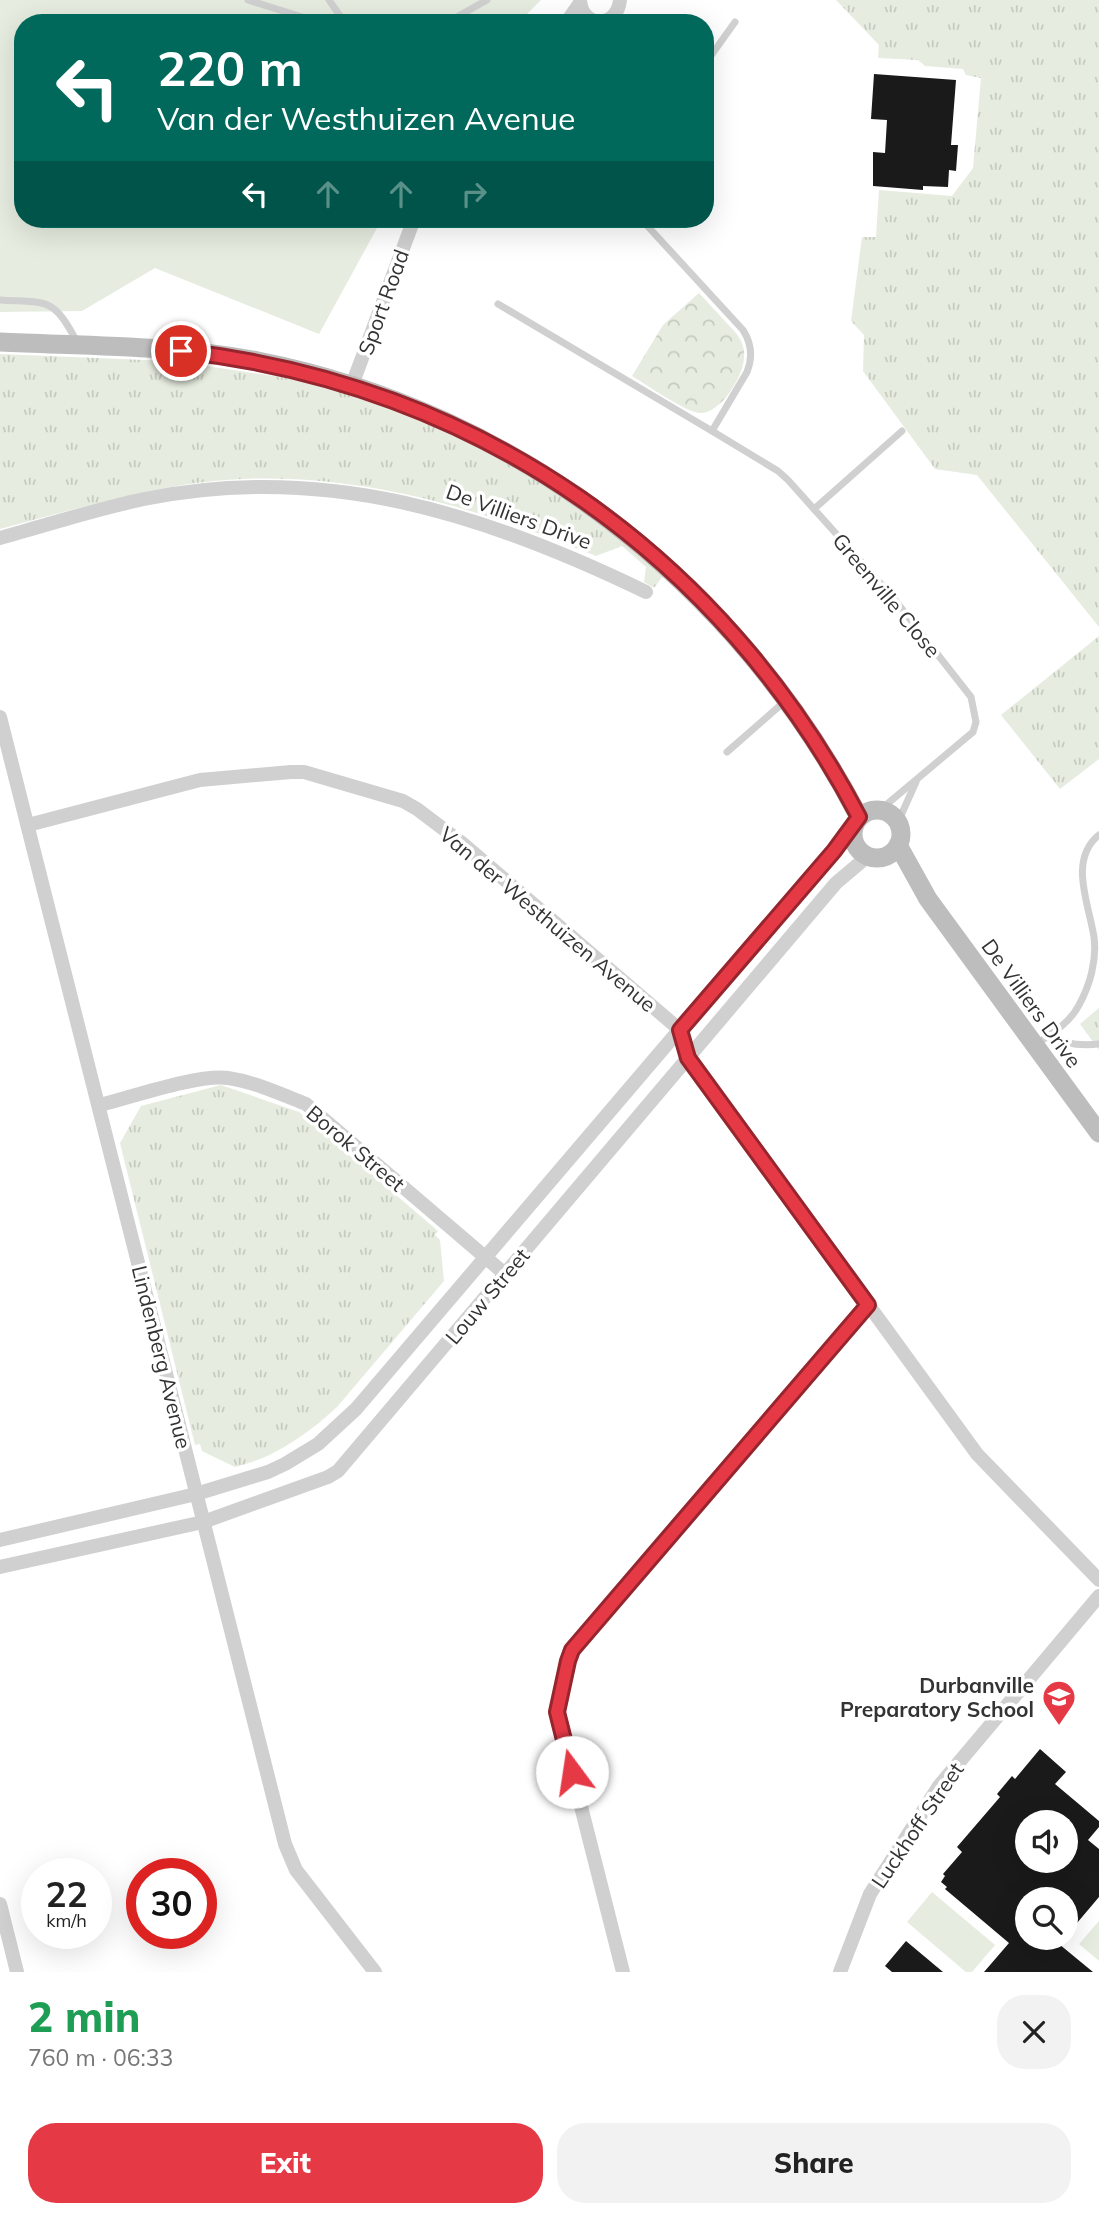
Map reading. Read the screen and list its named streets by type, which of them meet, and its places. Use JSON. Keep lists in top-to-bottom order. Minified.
{"streets":{"street":["Sport Road","De Villiers Drive","Van der Westhuizen Avenue","Borok Street","Louw Street","Lindenberg Avenue","Luckhoff Street"],"lane":["Greenville Close"]},"crossings":[["Sport Road","De Villiers Drive"],["De Villiers Drive","Greenville Close"],["De Villiers Drive","Louw Street"],["Greenville Close","Louw Street"],["Van der Westhuizen Avenue","Louw Street"],["Van der Westhuizen Avenue","Lindenberg Avenue"],["Borok Street","Louw Street"],["Borok Street","Lindenberg Avenue"],["Louw Street","Lindenberg Avenue"]],"places":{"school or university":["Durbanville Preparatory School"]},"page":{"turn":["220 m","Van der Westhuizen Avenue"],"speed":"22 km/h","limit":"30","heading":["2 min","760 m · 06:33"],"buttons":["Exit","Share"]}}
